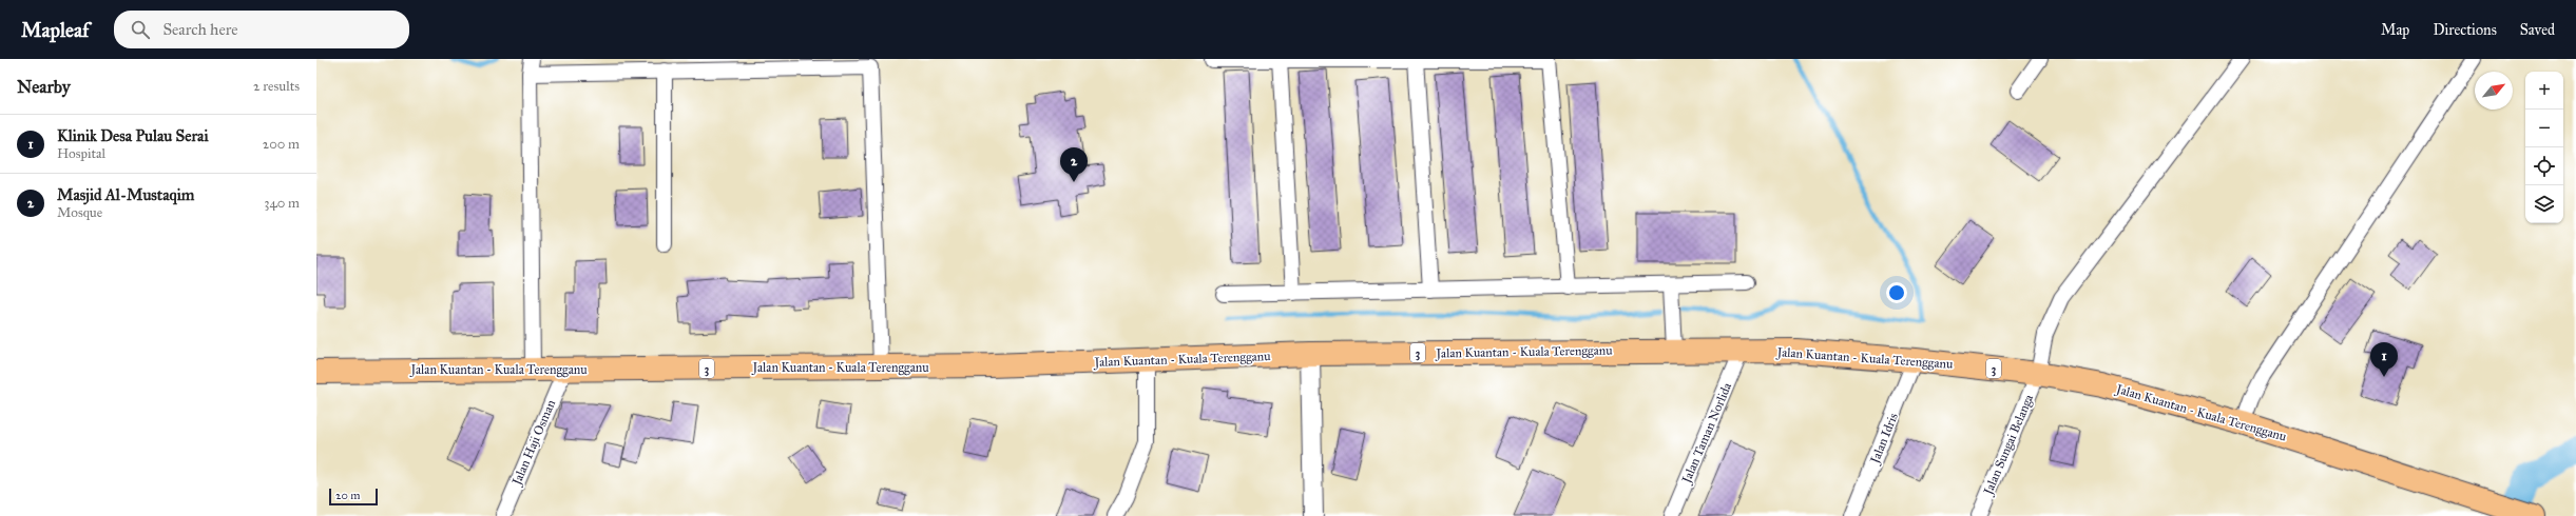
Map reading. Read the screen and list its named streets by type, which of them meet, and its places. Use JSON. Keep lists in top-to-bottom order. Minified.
{"streets":{"highway":["Jalan Kuantan - Kuala Terengganu","3"],"street":["Jalan Taman Norlida","Jalan Idris","Jalan Haji Osman","Jalan Sungai Belanga"]},"crossings":[["Jalan Kuantan - Kuala Terengganu","Jalan Taman Norlida"],["Jalan Kuantan - Kuala Terengganu","Jalan Idris"],["Jalan Kuantan - Kuala Terengganu","Jalan Haji Osman"],["Jalan Kuantan - Kuala Terengganu","Jalan Sungai Belanga"]],"scale_bar":"20 m","north":"top right","page":{"header":"Mapleaf","search":"Search here","nav":["Map","Directions","Saved"],"heading":["Nearby","2 results"],"map_buttons":["+","−"],"list":[{"mark":"1","name":"Klinik Desa Pulau Serai","note":"Hospital","value":"200 m"},{"mark":"2","name":"Masjid Al-Mustaqim","note":"Mosque","value":"340 m"}],"pins":["2","1"],"scale":"20 m"}}
